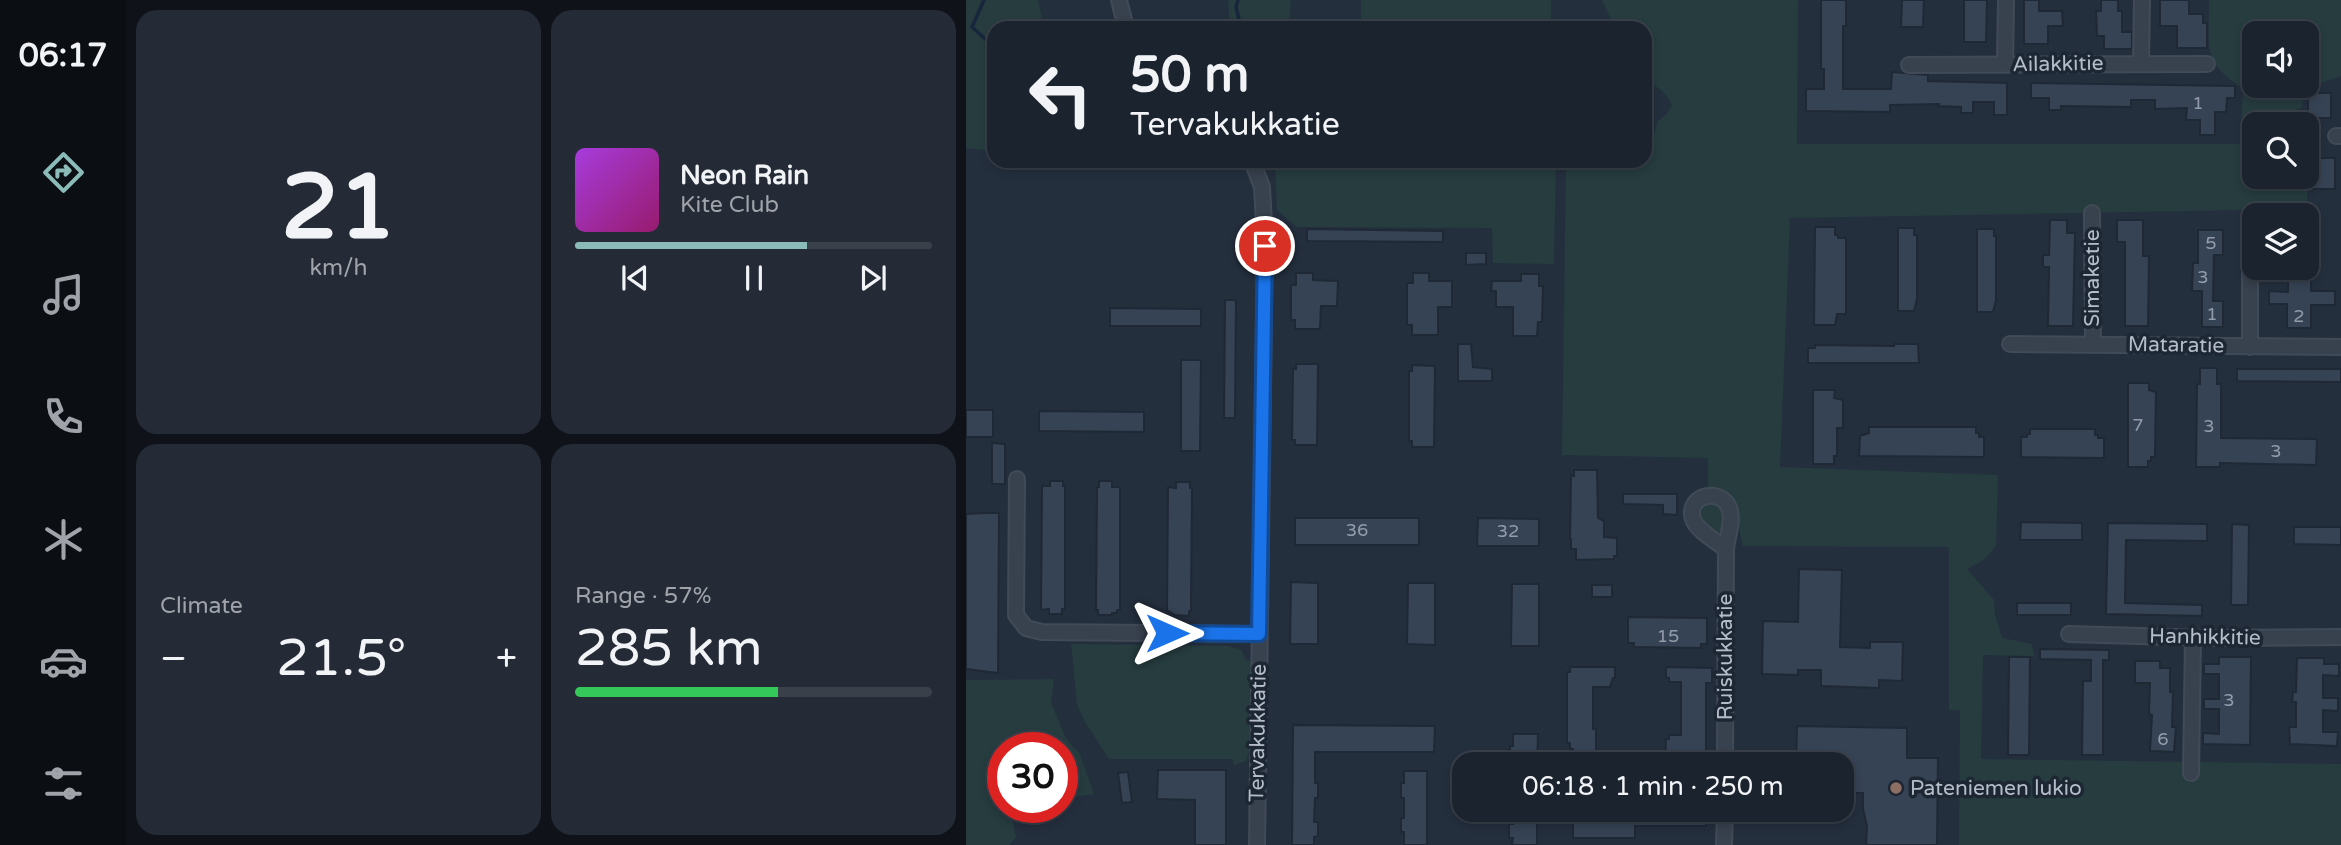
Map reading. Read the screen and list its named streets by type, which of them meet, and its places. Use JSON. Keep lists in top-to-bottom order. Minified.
{"streets":{"street":["Ailakkitie","Simaketie","Mataratie","Hanhikkitie","Ruiskukkatie","Tervakukkatie"]},"crossings":[["Simaketie","Mataratie"]],"places":["Pateniemen lukio"],"house_numbers":["1","5","3","1","2","7","3","3","36","32","15","3","6"],"page":{"tabs":"06:17","tile":[["21","km/h"],"Climate",["Range · 57%","285 km"]],"turn":["50 m","Tervakukkatie"],"song":["Neon Rain","Kite Club"],"heat":["−","21.5°","+"],"limit":"30","trip":"06:18 · 1 min · 250 m"}}
